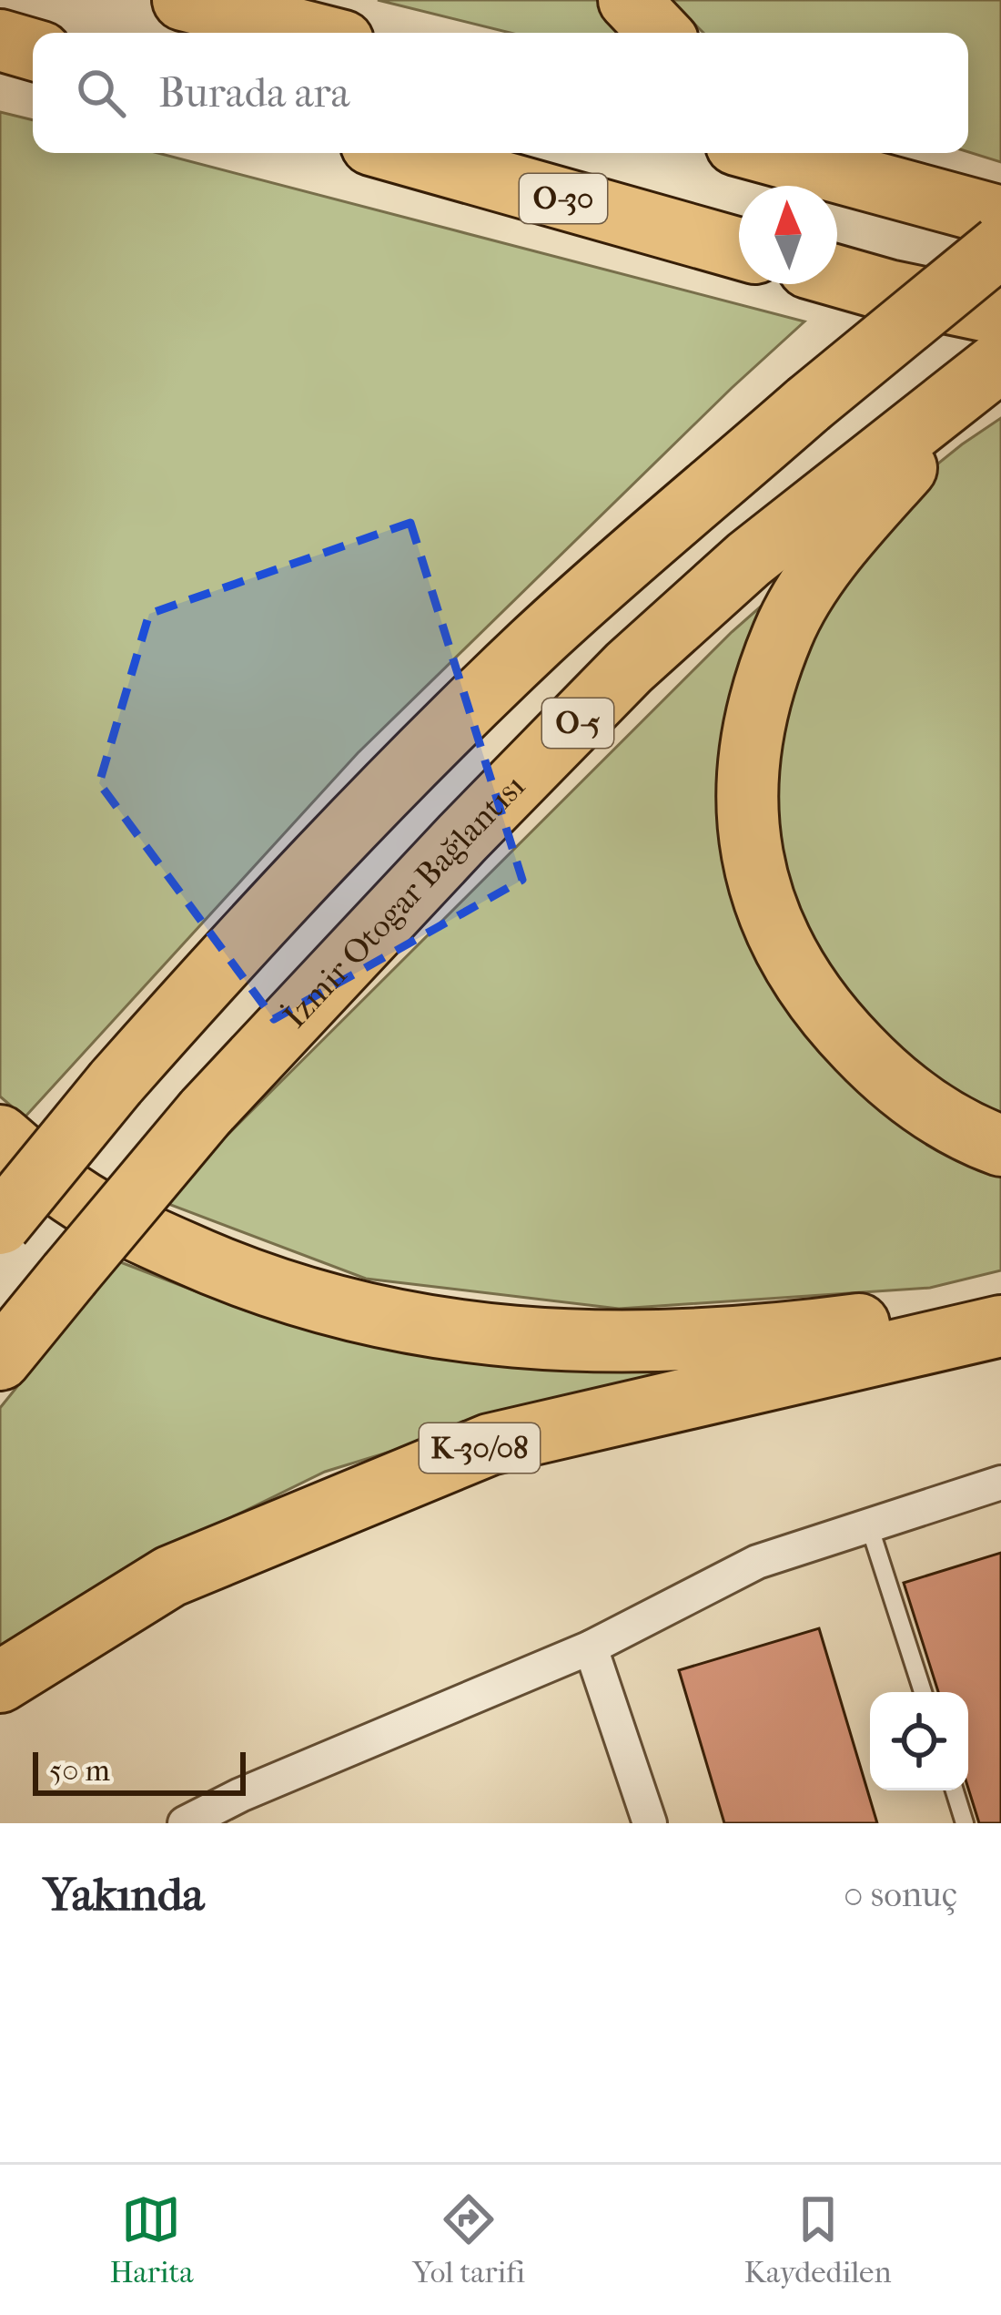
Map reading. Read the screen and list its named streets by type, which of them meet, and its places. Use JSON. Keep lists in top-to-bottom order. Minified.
{"streets":{"highway":["O-30","O-5","İzmir Otogar Bağlantısı","K-30/08"]},"scale_bar":"50 m","north":"top","page":{"search":"Burada ara","scale":"50 m","heading":["Yakında","0 sonuç"],"nav":["Harita","Yol tarifi","Kaydedilen"]}}
